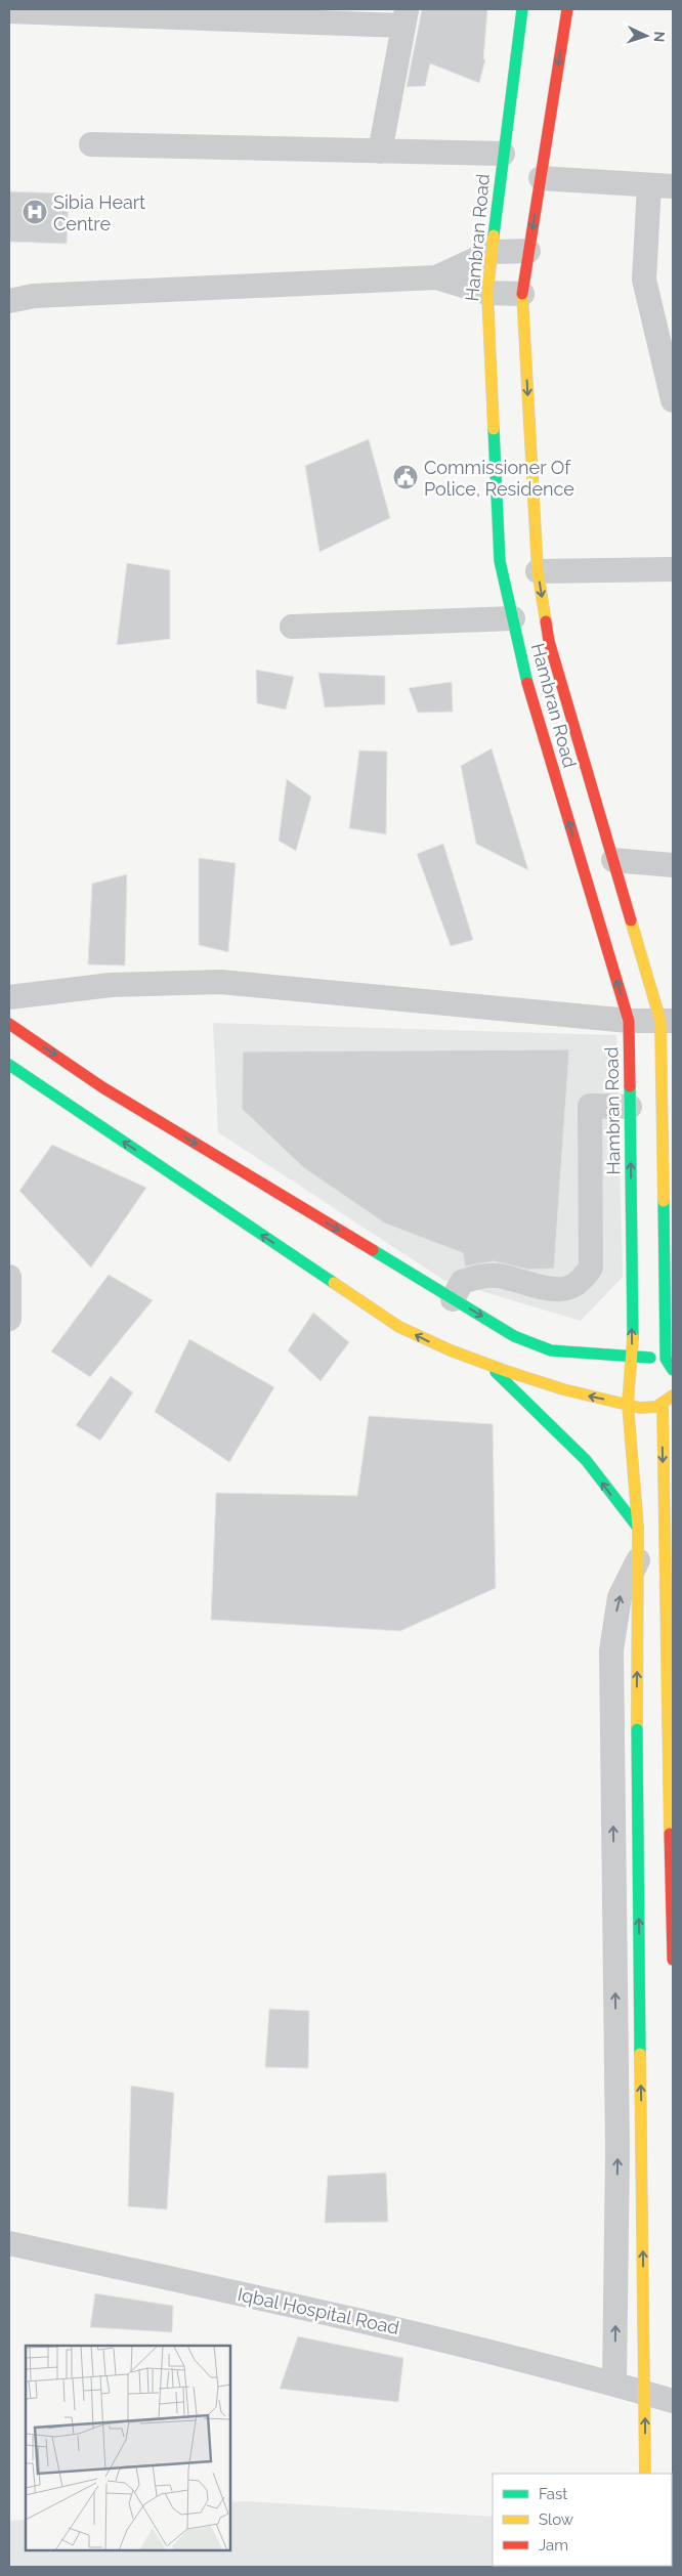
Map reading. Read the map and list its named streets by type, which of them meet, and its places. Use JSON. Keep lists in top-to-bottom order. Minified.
{"streets":{"main road":["Hambran Road"],"street":["Iqbal Hospital Road"]},"places":{"hospital":["Sibia Heart Centre"],"public building":["Commissioner Of Police, Residence"]},"legend":["Fast","Slow","Jam"],"north":"right"}
